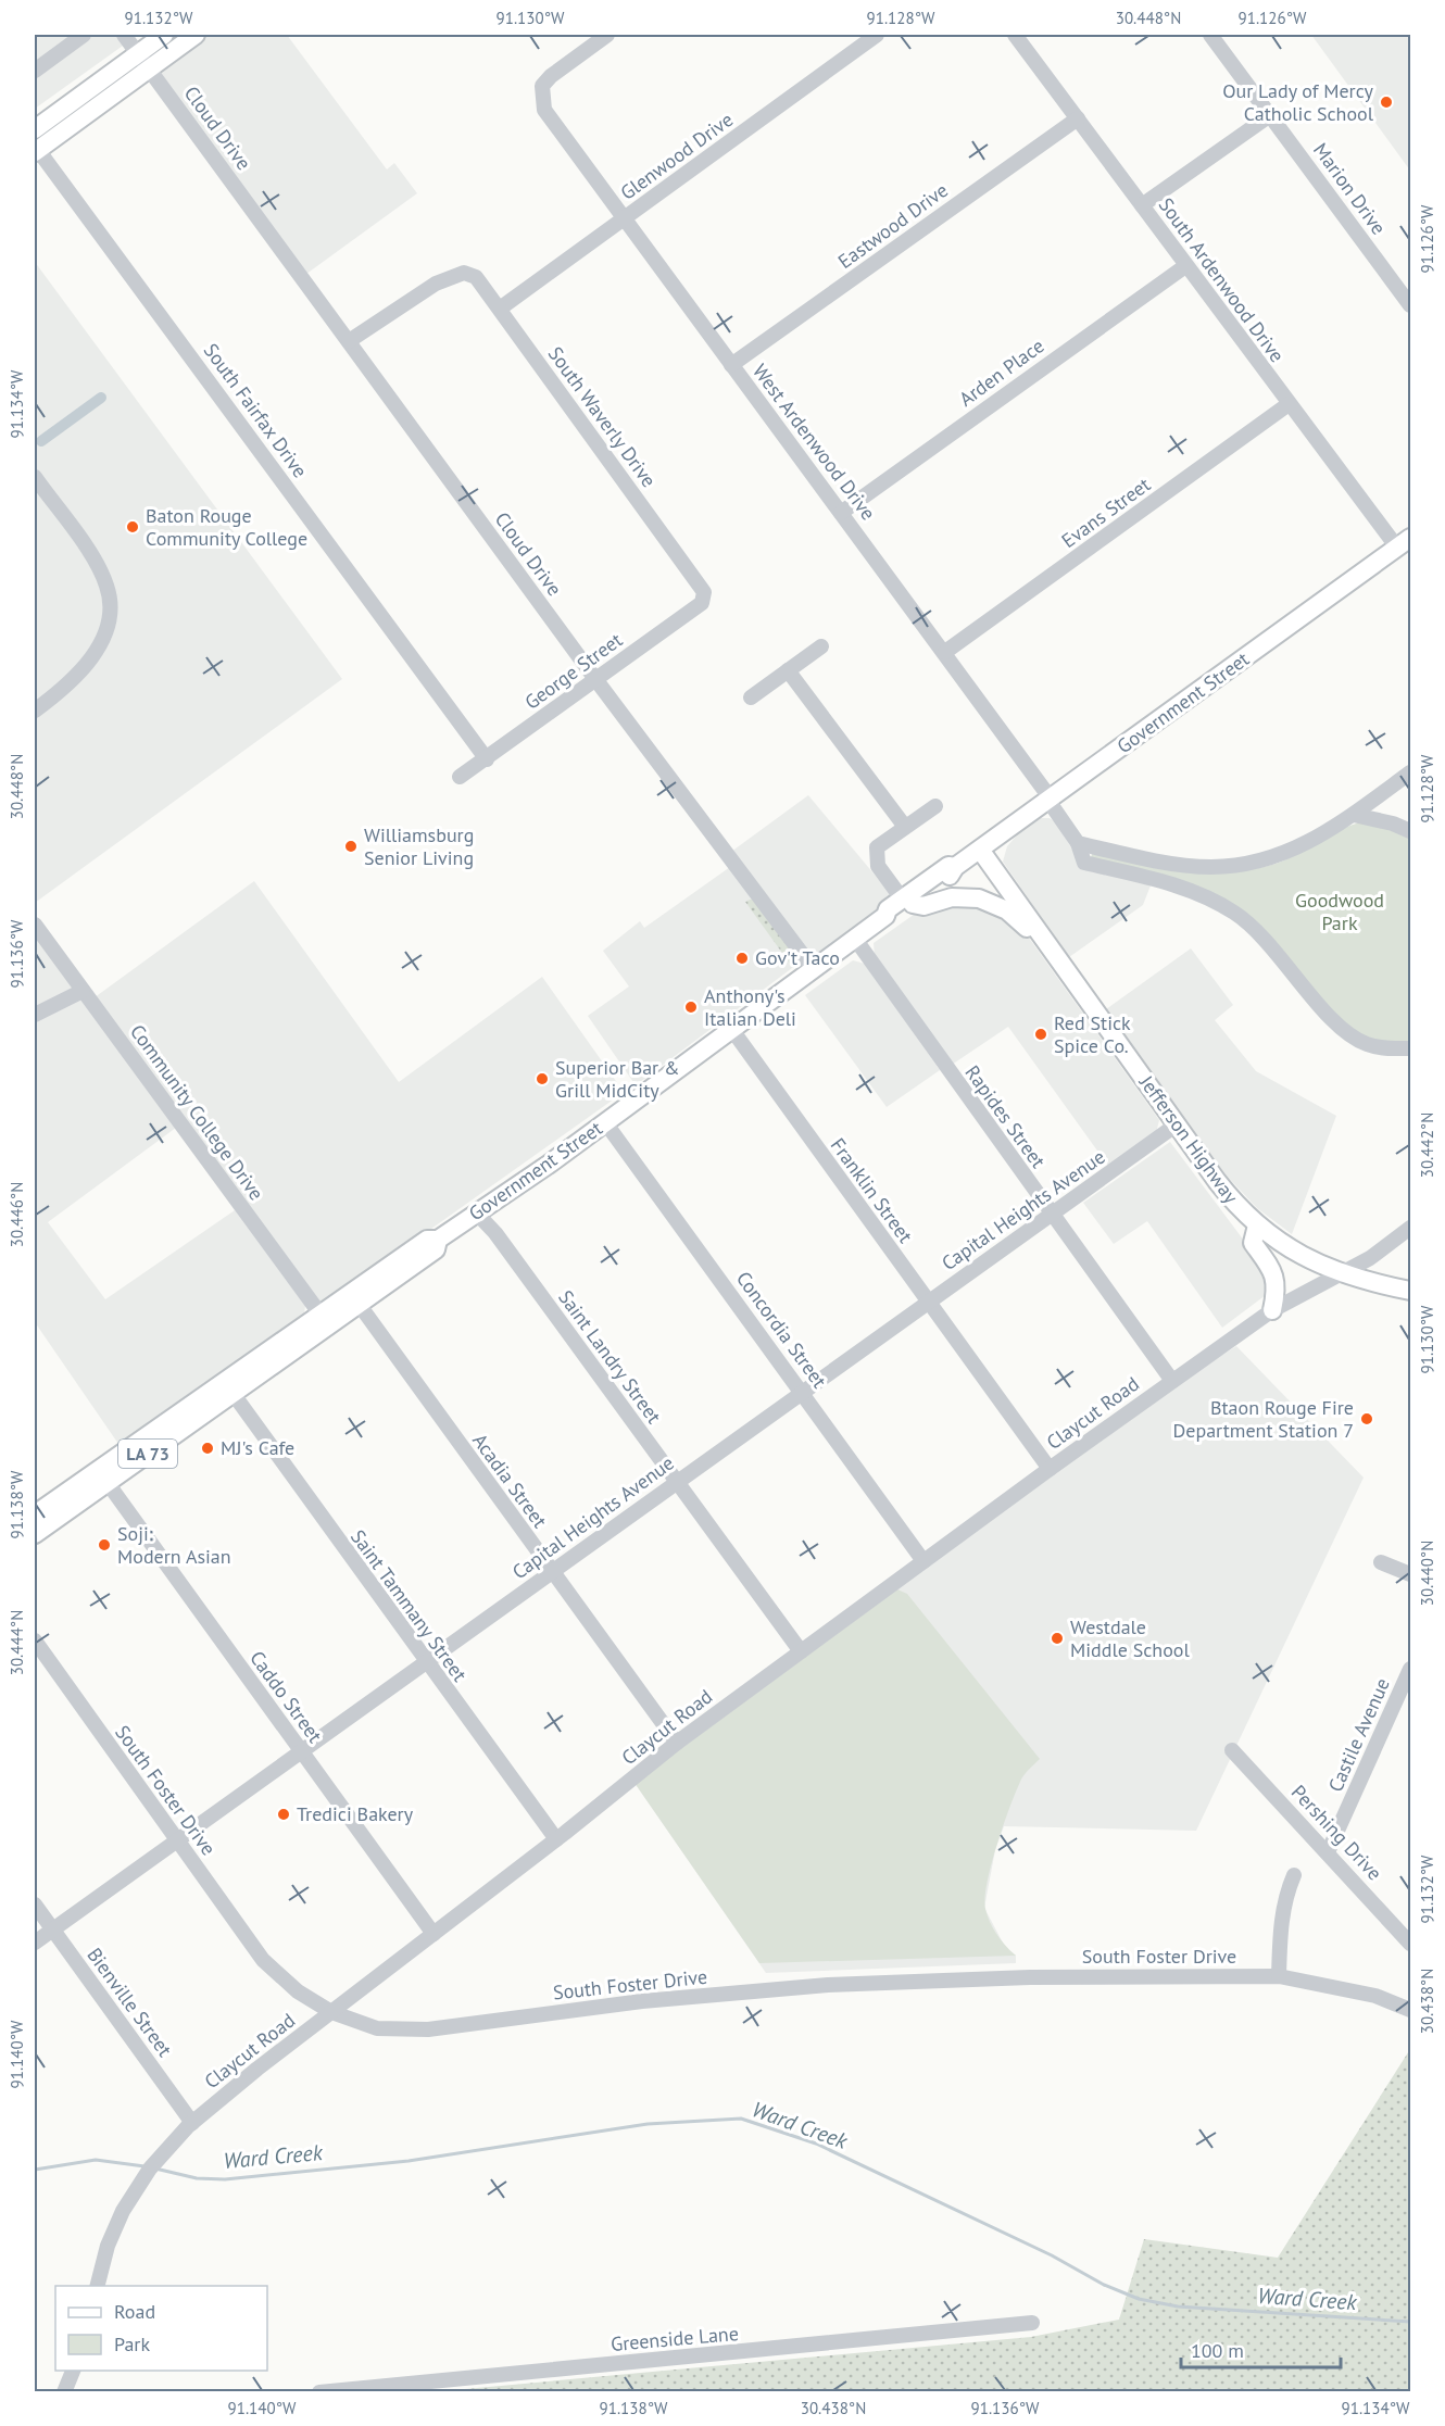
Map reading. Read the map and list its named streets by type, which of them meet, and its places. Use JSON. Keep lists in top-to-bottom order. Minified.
{"streets":{"main road":["Government Street","Jefferson Highway","LA 73"],"street":["Cloud Drive","Glenwood Drive","Marion Drive","Eastwood Drive","South Ardenwood Drive","Arden Place","South Fairfax Drive","South Waverly Drive","West Ardenwood Drive","Evans Street","George Street","Community College Drive","Rapides Street","Franklin Street","Capital Heights Avenue","Concordia Street","Saint Landry Street","Claycut Road","Acadia Street","Saint Tammany Street","Caddo Street","Castile Avenue","South Foster Drive","Pershing Drive","Bienville Street","Greenside Lane"]},"crossings":[["Cloud Drive","South Waverly Drive"],["Cloud Drive","George Street"],["Cloud Drive","Government Street"],["Glenwood Drive","South Waverly Drive"],["Glenwood Drive","West Ardenwood Drive"],["Eastwood Drive","South Ardenwood Drive"],["Eastwood Drive","West Ardenwood Drive"],["South Ardenwood Drive","Arden Place"],["South Ardenwood Drive","Evans Street"],["South Ardenwood Drive","Government Street"],["Arden Place","West Ardenwood Drive"],["South Fairfax Drive","George Street"],["South Waverly Drive","George Street"],["West Ardenwood Drive","Evans Street"],["West Ardenwood Drive","Government Street"],["Government Street","Community College Drive"],["Government Street","Rapides Street"],["Government Street","Jefferson Highway"],["Government Street","Franklin Street"],["Government Street","Concordia Street"],["Government Street","Saint Landry Street"],["Government Street","Acadia Street"],["Government Street","Saint Tammany Street"],["Government Street","Caddo Street"],["Rapides Street","Capital Heights Avenue"],["Rapides Street","Claycut Road"],["Jefferson Highway","Capital Heights Avenue"],["Jefferson Highway","Claycut Road"],["Franklin Street","Capital Heights Avenue"],["Franklin Street","Claycut Road"],["Capital Heights Avenue","Concordia Street"],["Capital Heights Avenue","Saint Landry Street"],["Capital Heights Avenue","Acadia Street"],["Capital Heights Avenue","Saint Tammany Street"],["Capital Heights Avenue","Caddo Street"],["Capital Heights Avenue","South Foster Drive"],["Capital Heights Avenue","Bienville Street"],["Concordia Street","Claycut Road"],["Saint Landry Street","Claycut Road"],["Claycut Road","Acadia Street"],["Claycut Road","Saint Tammany Street"],["Claycut Road","Caddo Street"],["Claycut Road","South Foster Drive"],["Claycut Road","Bienville Street"],["Castile Avenue","Pershing Drive"]],"water":["Ward Creek"],"parks":["Goodwood Park"],"places":["Our Lady of Mercy Catholic School","Baton Rouge Community College","Williamsburg Senior Living","Gov't Taco","Anthony's Italian Deli","Red Stick Spice Co.","Superior Bar & Grill MidCity","Btaon Rouge Fire Department Station 7","MJ's Cafe","Soji: Modern Asian","Westdale Middle School","Tredici Bakery"],"legend":["Road","Park"],"scale_bar":"100 m","coordinates":["91.132°W","91.130°W","91.128°W","30.448°N","91.126°W","91.134°W","91.136°W","30.442°N","30.446°N","91.138°W","30.440°N","30.444°N","30.438°N","91.140°W"]}
